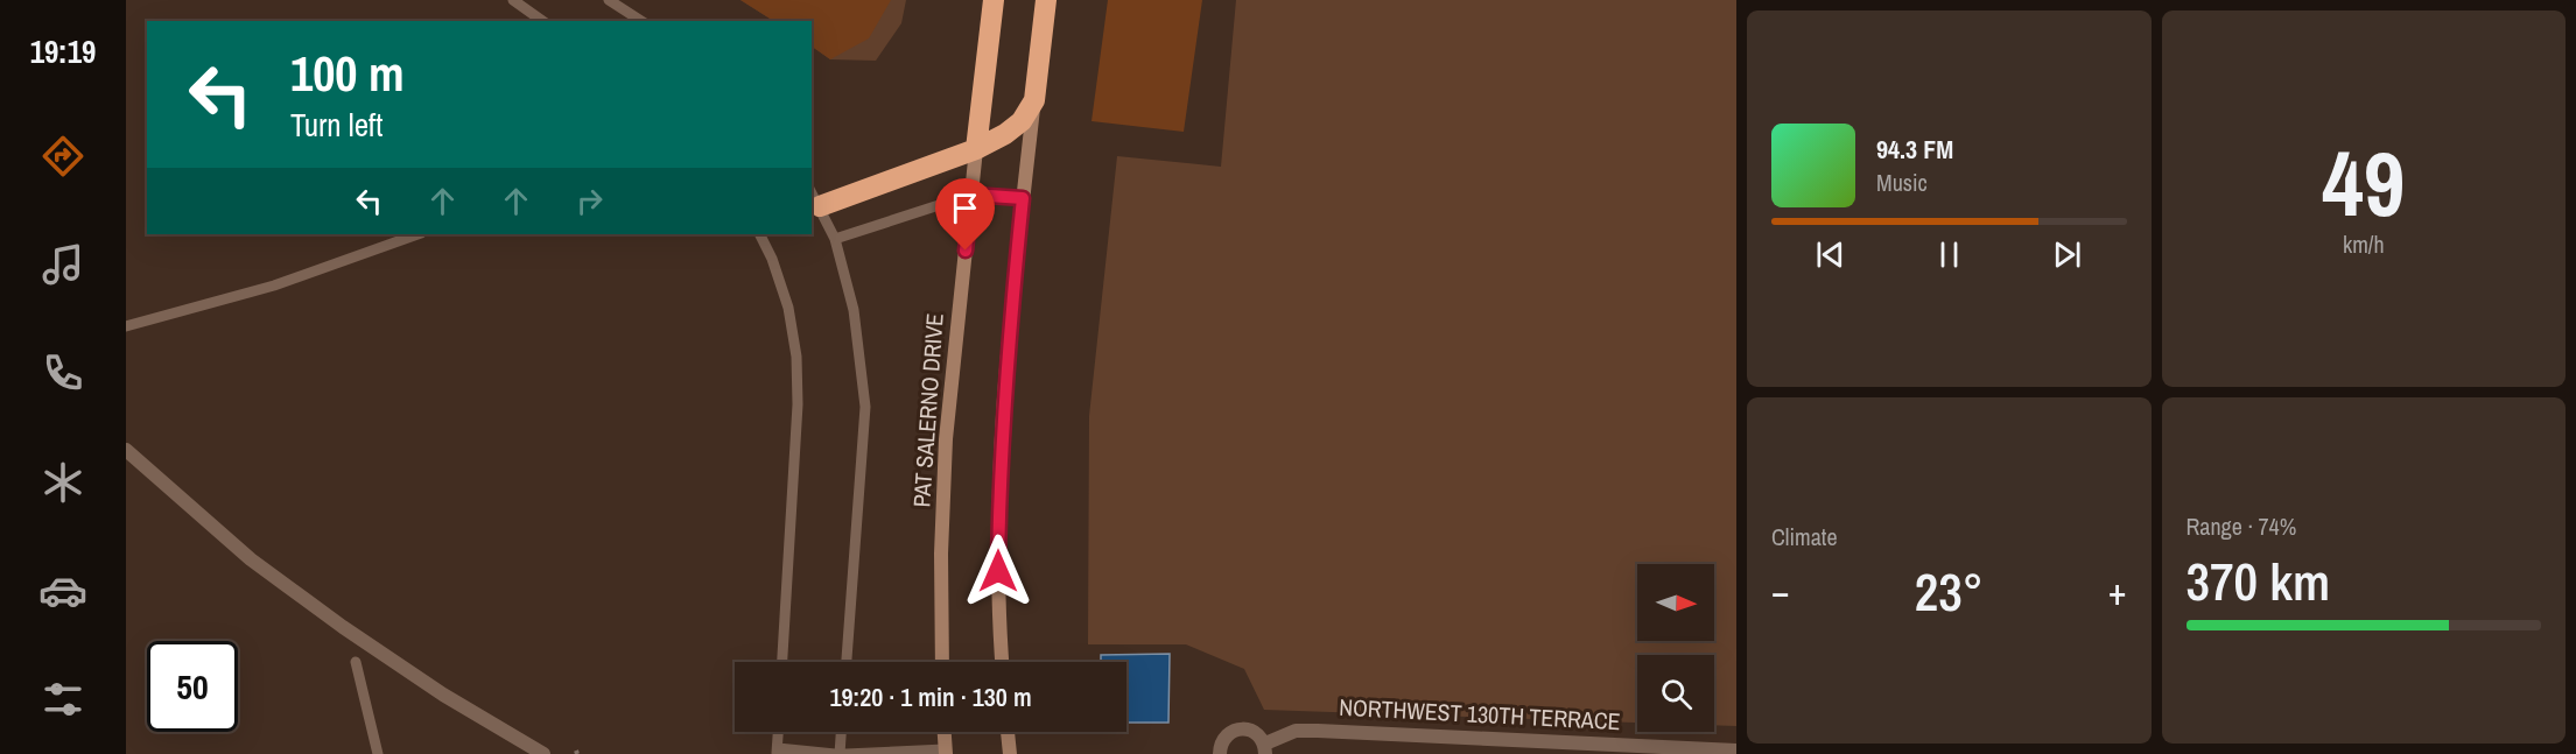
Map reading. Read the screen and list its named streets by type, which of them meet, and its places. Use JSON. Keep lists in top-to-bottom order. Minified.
{"streets":{"main road":["PAT SALERNO DRIVE"],"street":["NORTHWEST 130TH TERRACE"]},"north":"right","page":{"tabs":"19:19","tile":[["49","km/h"],"Climate",["Range · 74%","370 km"]],"turn":["100 m","Turn left"],"song":["94.3 FM","Music"],"heat":["−","23°","+"],"limit":"50","trip":"19:20 · 1 min · 130 m"}}
